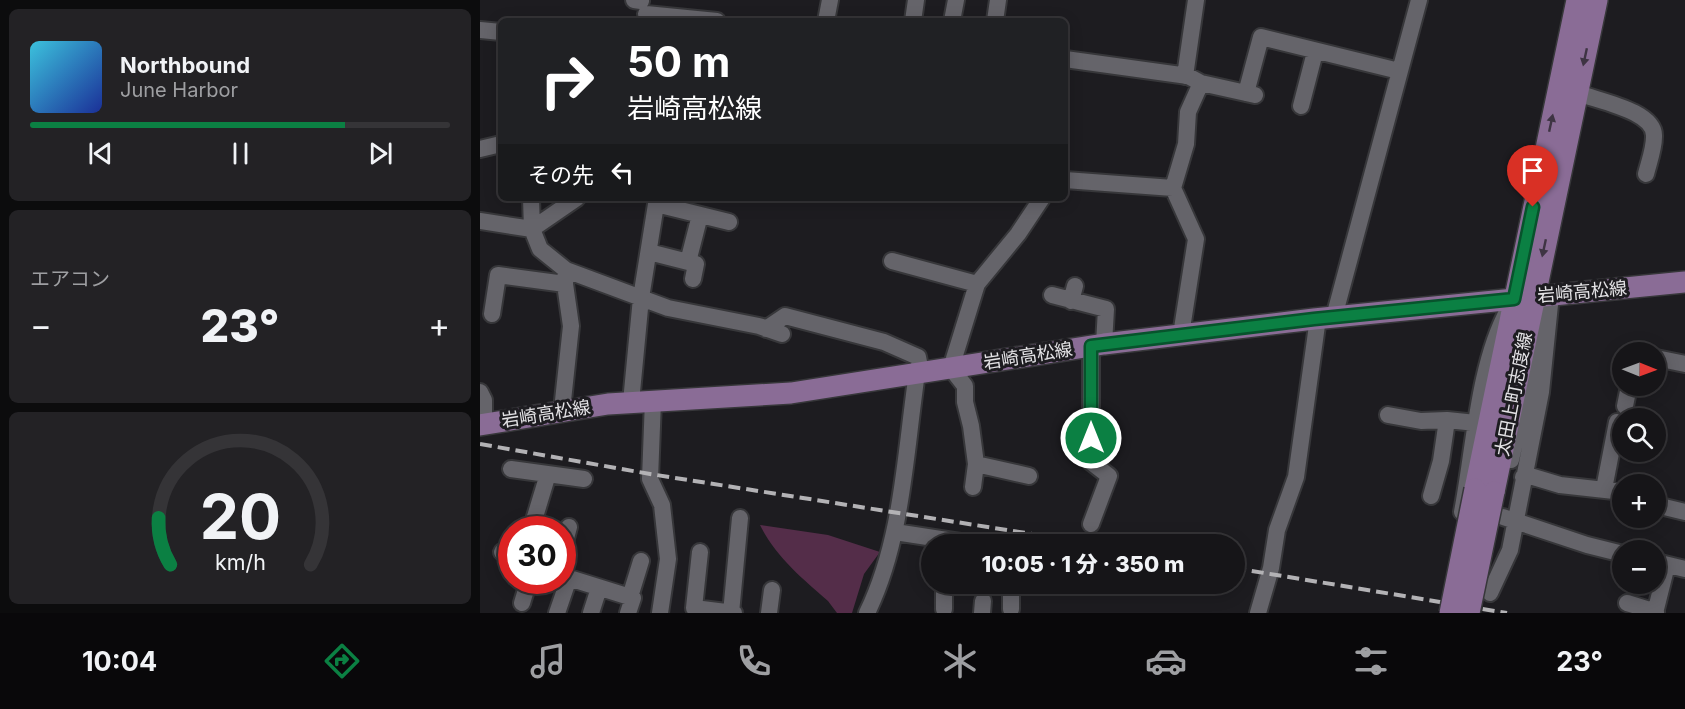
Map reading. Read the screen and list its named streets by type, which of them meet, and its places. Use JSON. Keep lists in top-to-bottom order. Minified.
{"streets":{"main road":["岩崎高松線","太田上町志度線"]},"crossings":[["岩崎高松線","太田上町志度線"]],"north":"right","page":{"turn":["50 m","岩崎高松線"],"song":["Northbound","June Harbor"],"then":"その先","tile":"エアコン","heat":["−","23°","+"],"map_buttons":["+","−"],"limit":"30","trip":"10:05 · 1 分 · 350 m","tabs":["10:04","23°"],"gauge":["20","km/h"]}}
